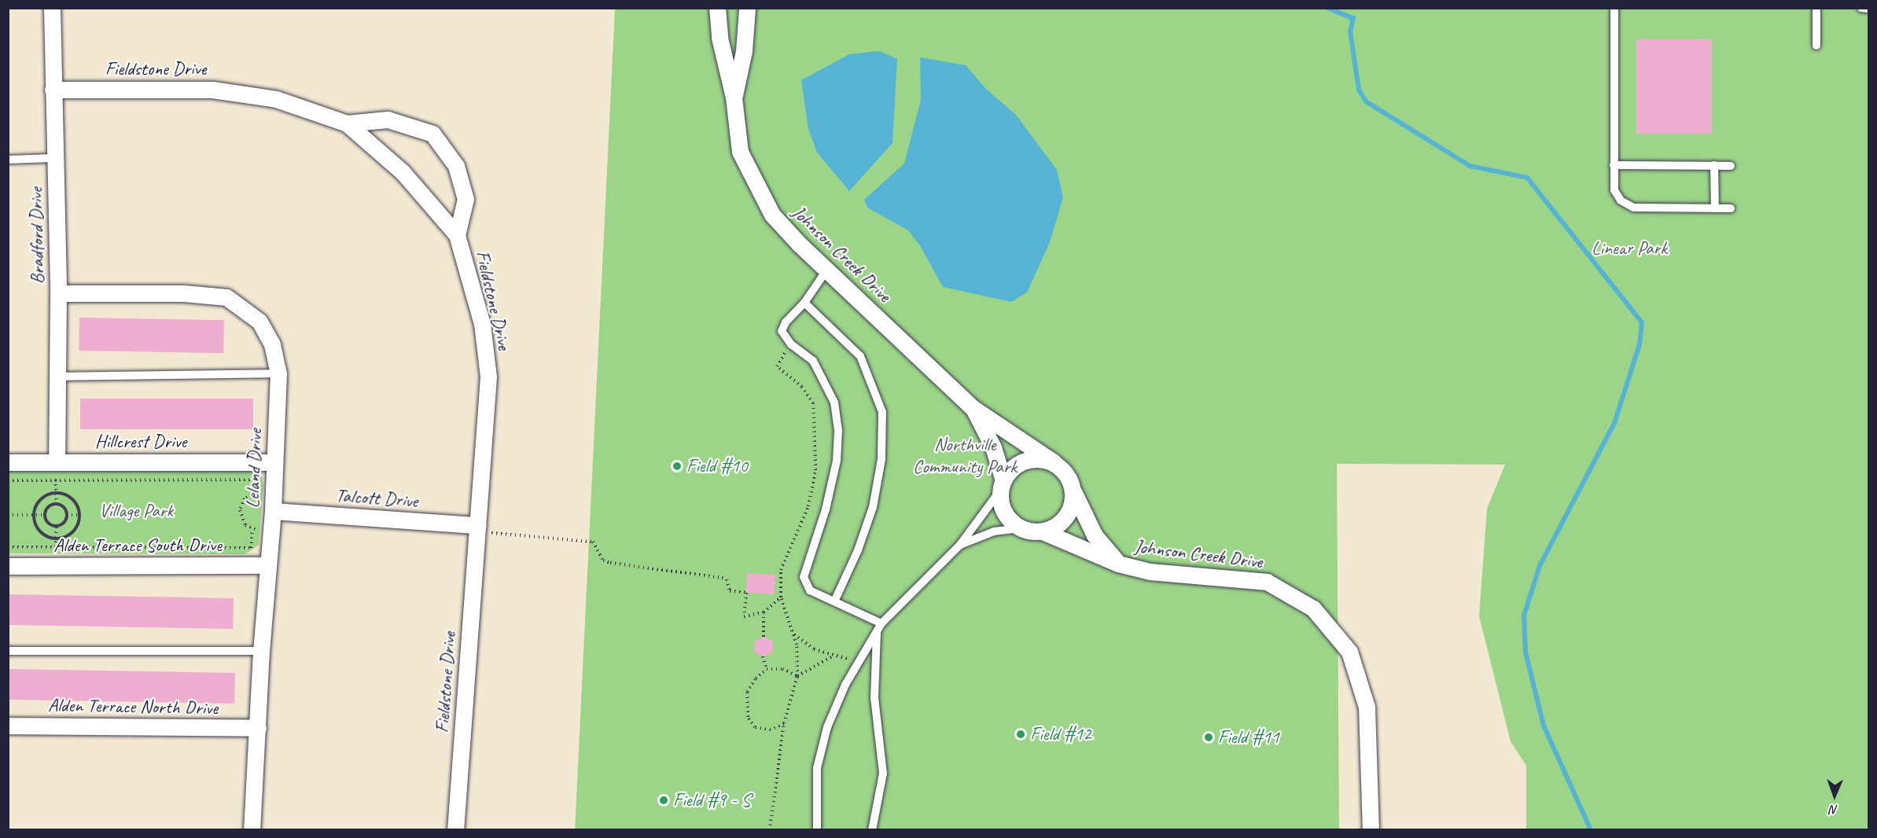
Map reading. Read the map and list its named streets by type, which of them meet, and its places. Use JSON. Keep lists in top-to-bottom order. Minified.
{"streets":{"street":["Fieldstone Drive","Bradford Drive","Johnson Creek Drive","Hillcrest Drive","Leland Drive","Talcott Drive","Alden Terrace South Drive","Alden Terrace North Drive"]},"crossings":[["Fieldstone Drive","Bradford Drive"],["Fieldstone Drive","Talcott Drive"],["Bradford Drive","Hillcrest Drive"],["Bradford Drive","Leland Drive"],["Hillcrest Drive","Leland Drive"],["Leland Drive","Talcott Drive"],["Leland Drive","Alden Terrace South Drive"],["Leland Drive","Alden Terrace North Drive"]],"parks":["Linear Park","Northville Community Park","Village Park"],"places":["Field #10","Field #12","Field #11","Field #9 - S"],"north":"bottom"}
